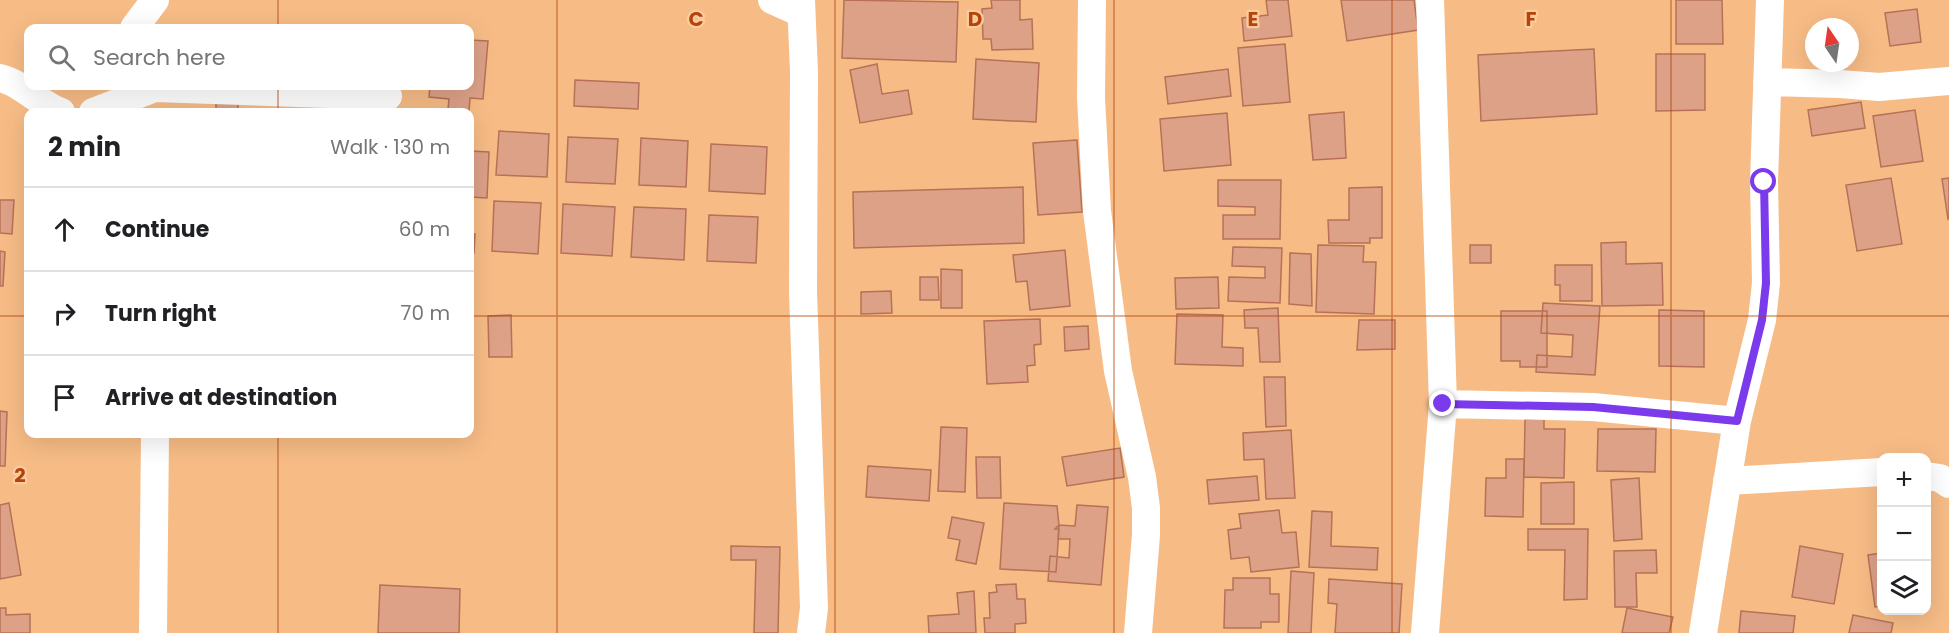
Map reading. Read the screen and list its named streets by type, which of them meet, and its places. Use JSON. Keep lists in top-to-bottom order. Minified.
{"north":"top","page":{"search":"Search here","heading":["2 min","Walk · 130 m"],"list":[["Continue","60 m"],["Turn right","70 m"],"Arrive at destination"],"map_buttons":["+","−"]},"grid":{"columns":["C","D","E","F"],"rows":["2"]}}
